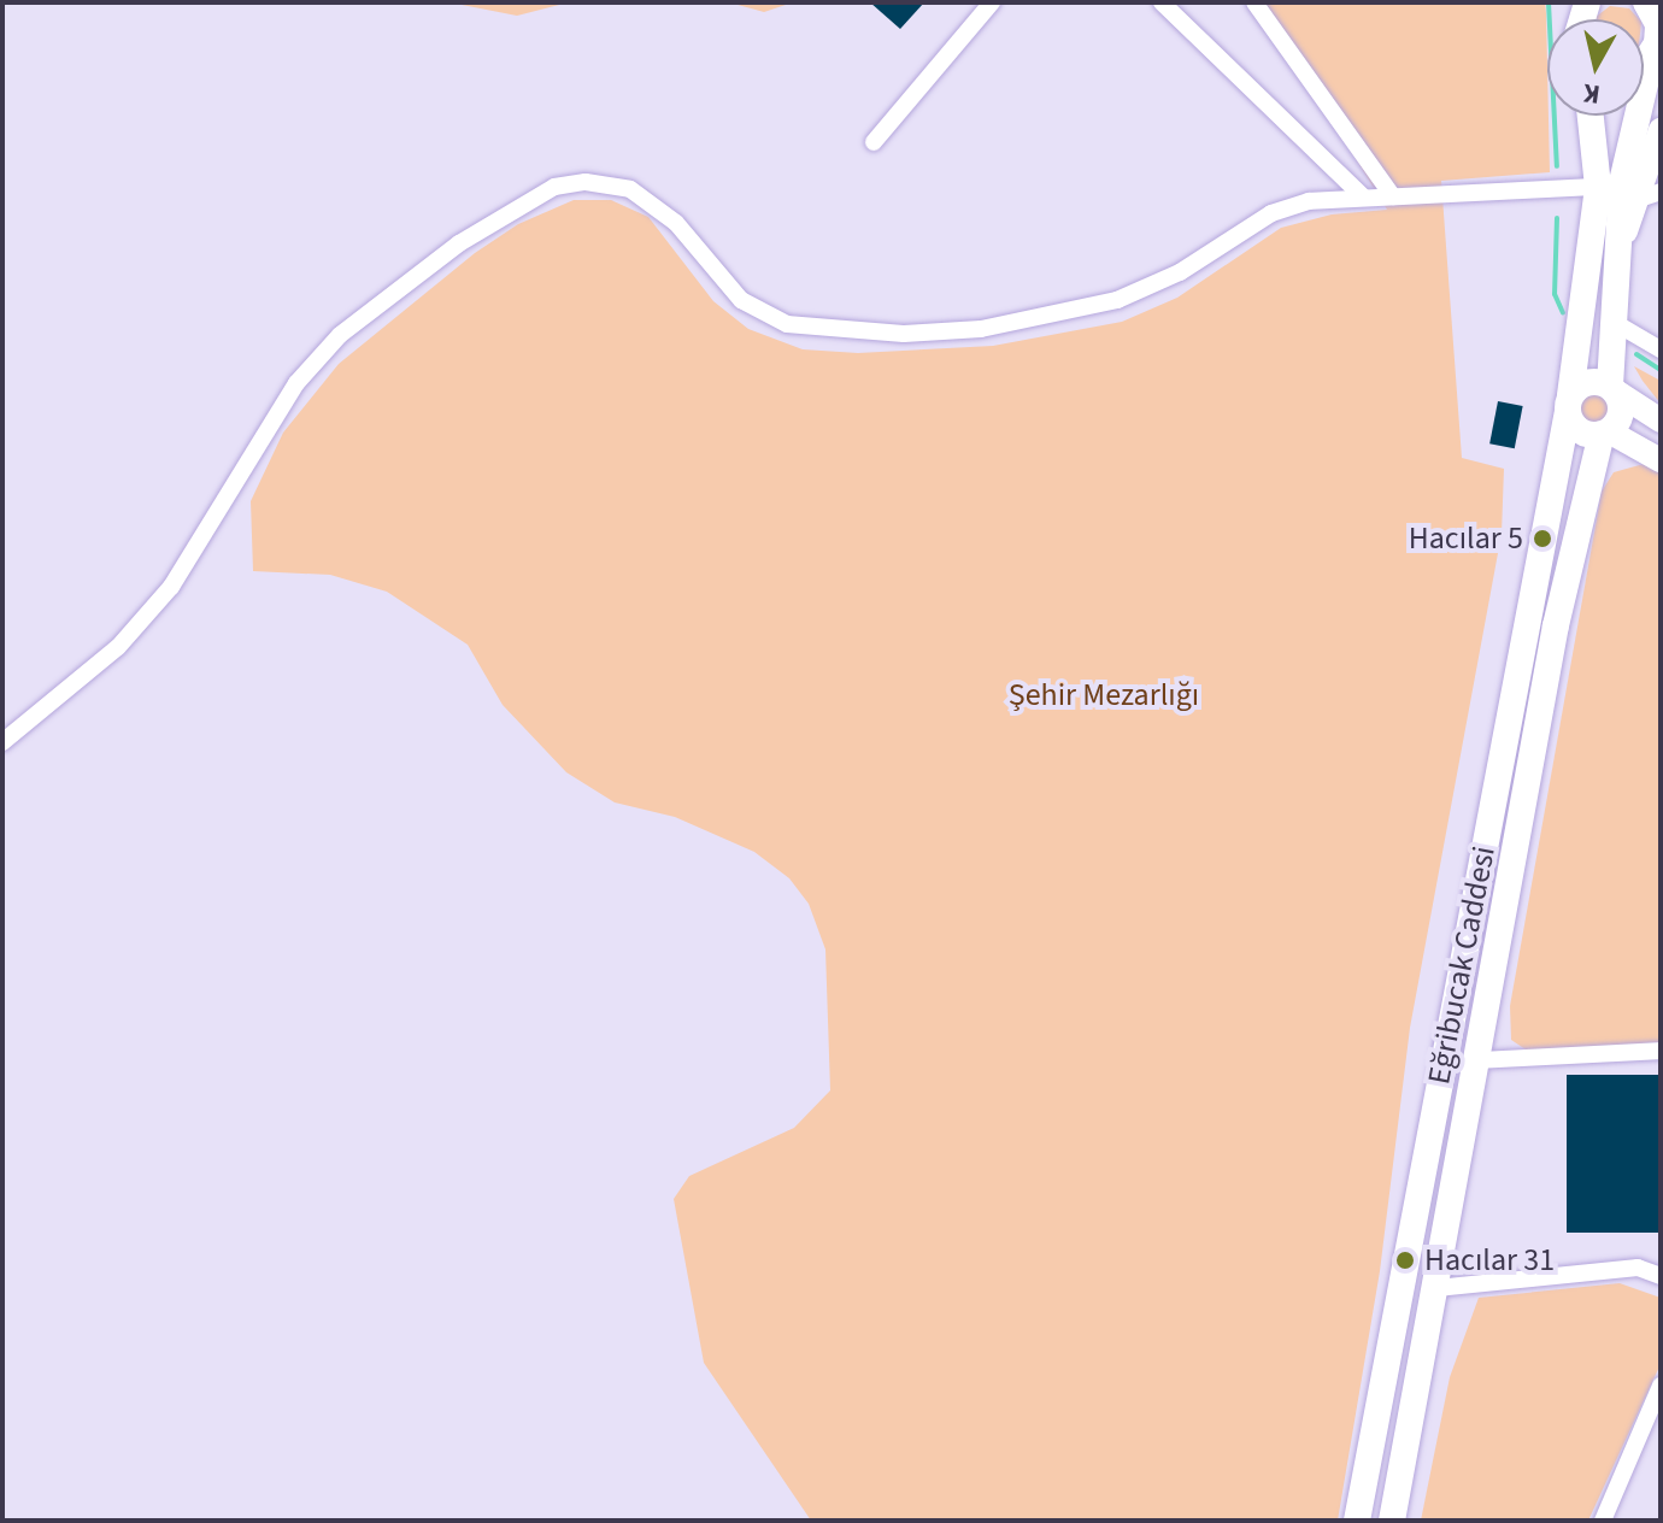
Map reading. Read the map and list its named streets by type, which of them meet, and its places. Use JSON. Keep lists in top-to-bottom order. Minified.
{"streets":{"main road":["Eğribucak Caddesi"]},"parks":["Şehir Mezarlığı"],"places":["Hacılar 5","Hacılar 31"],"north":"bottom"}
